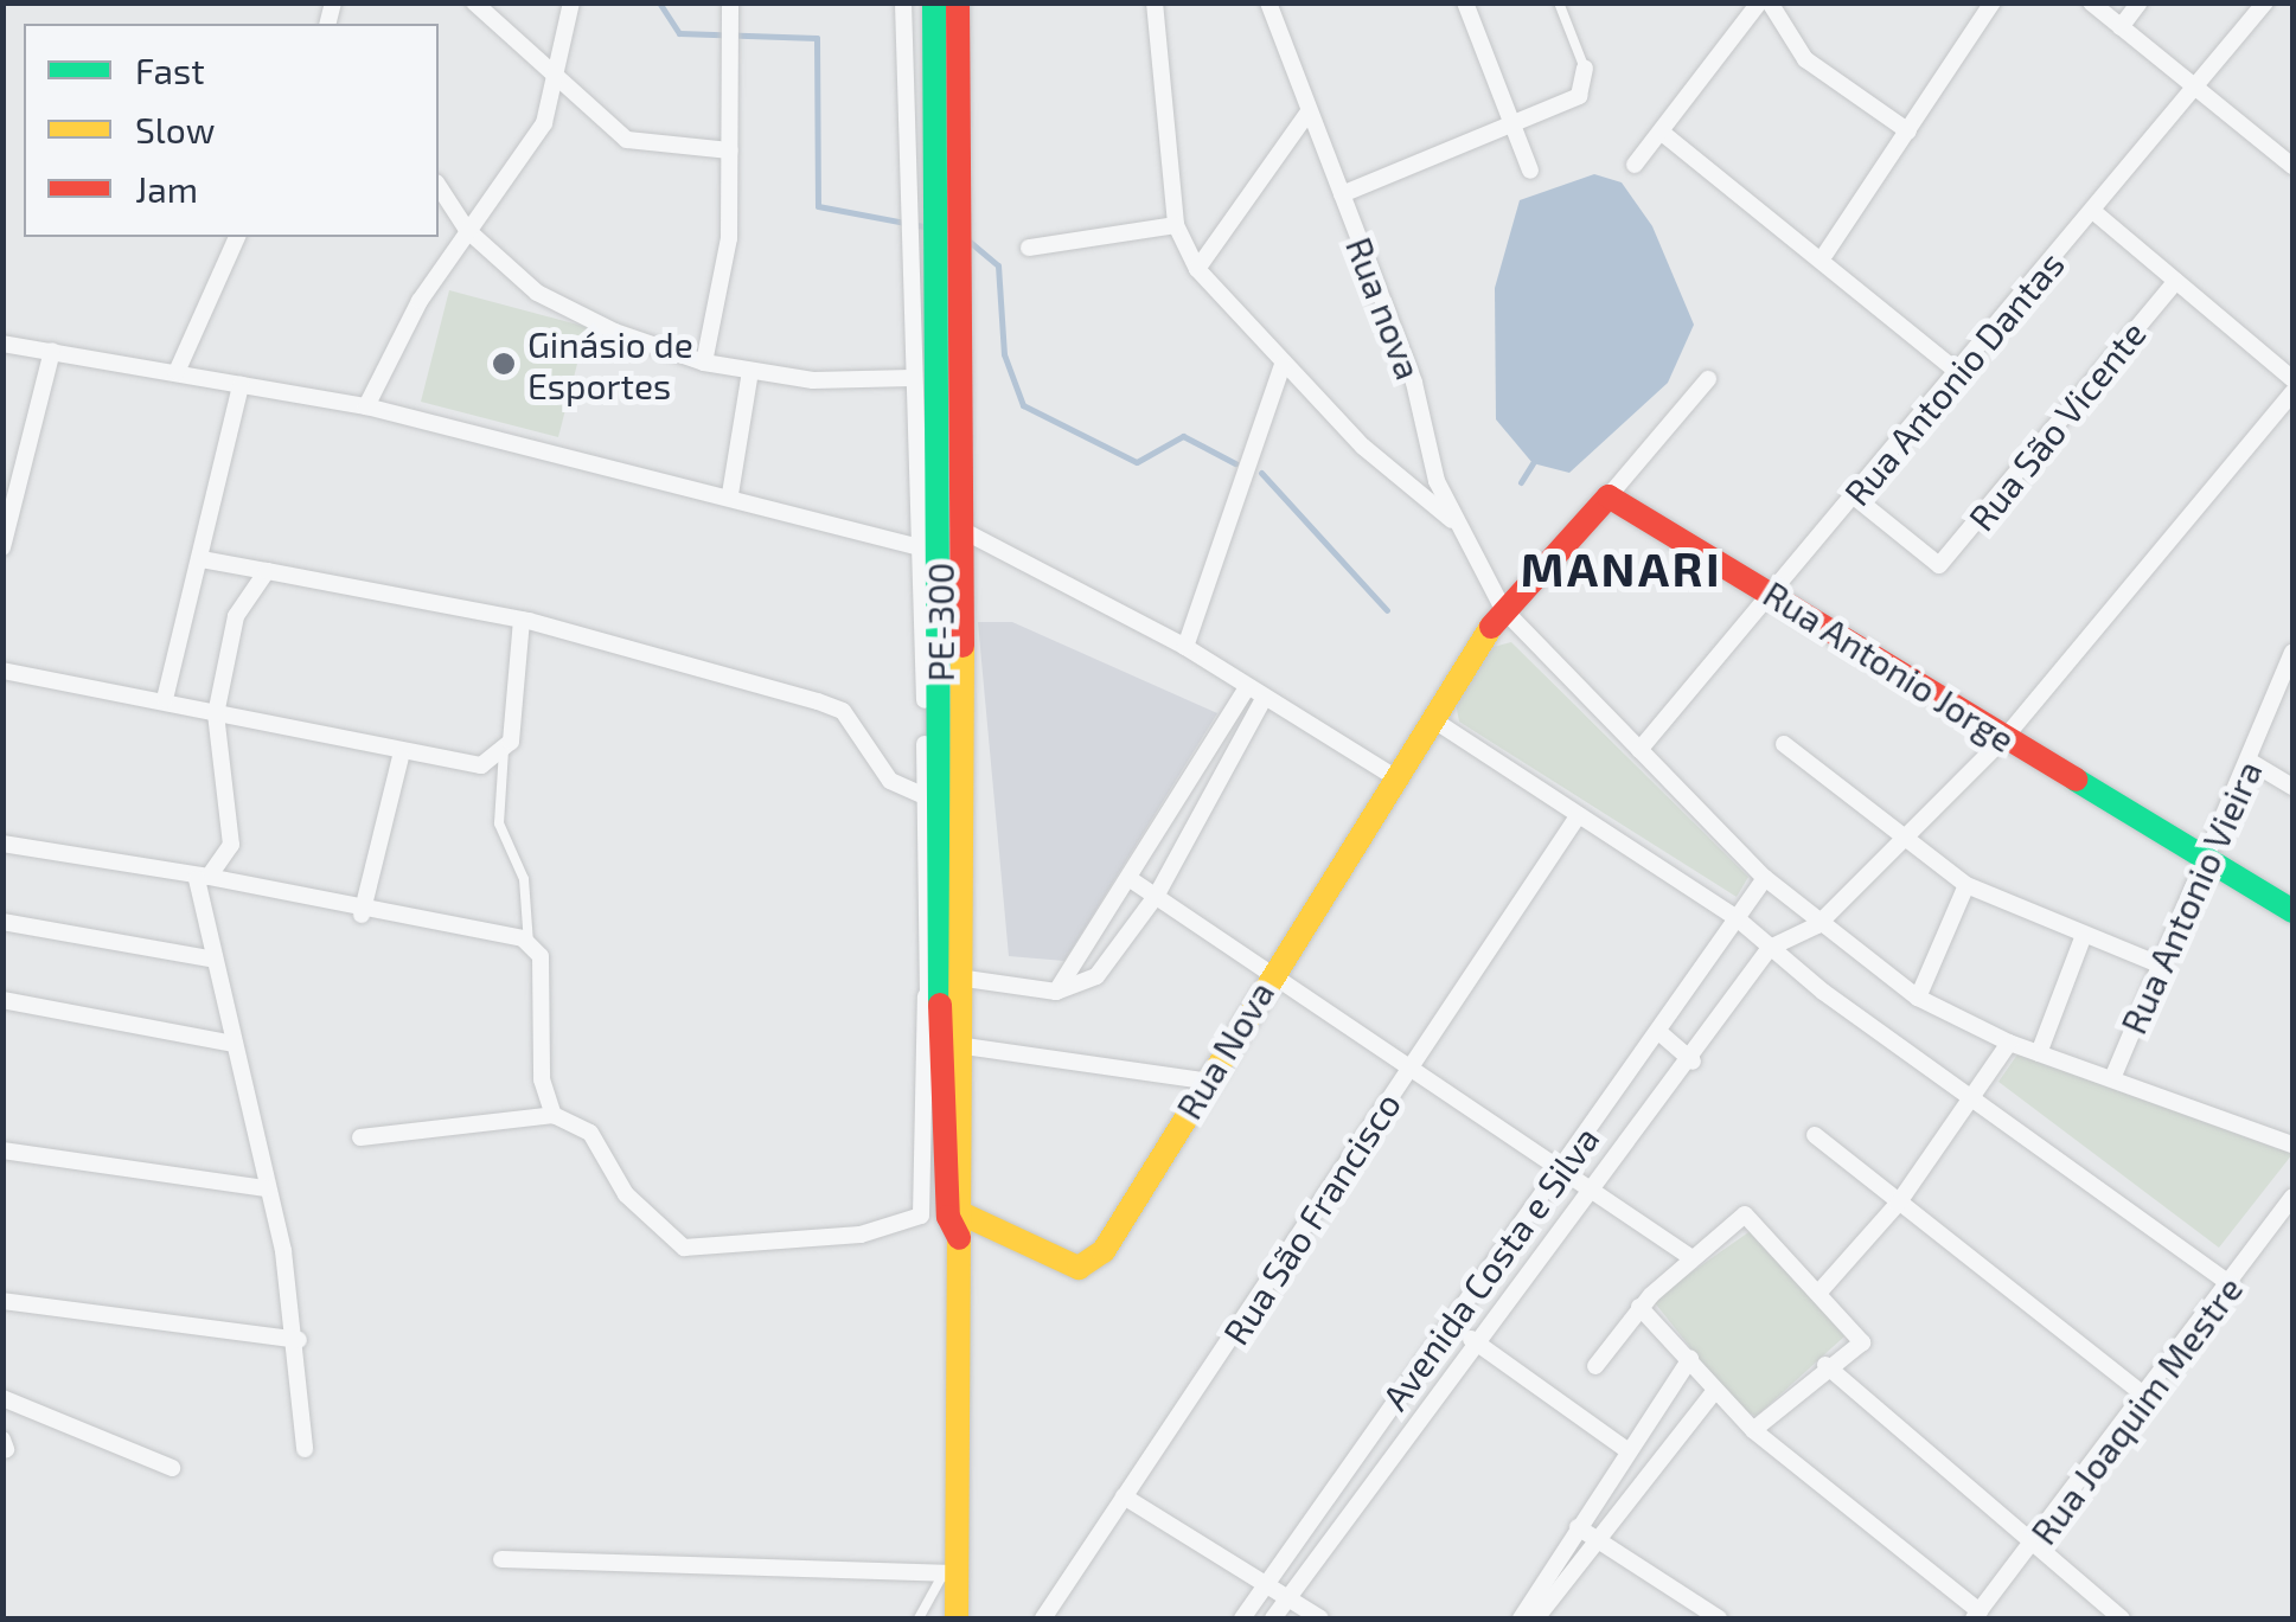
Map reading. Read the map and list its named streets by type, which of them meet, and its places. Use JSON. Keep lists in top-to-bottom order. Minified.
{"streets":{"main road":["PE-300","Rua Antonio Jorge","Rua Nova"],"street":["Rua nova","Rua Antonio Dantas","Rua São Vicente","Rua Antonio Vieira","Rua São Francisco","Avenida Costa e Silva","Rua Joaquim Mestre"]},"crossings":[["Rua nova","Rua Antonio Dantas"],["Rua nova","Rua Antonio Vieira"],["Rua nova","Avenida Costa e Silva"],["Rua Antonio Dantas","Rua São Vicente"],["Rua Antonio Dantas","Rua Antonio Jorge"],["PE-300","Rua Nova"],["Rua Antonio Jorge","Rua Antonio Vieira"]],"districts":["MANARI"],"places":["Ginásio de Esportes"],"legend":["Fast","Slow","Jam"]}
